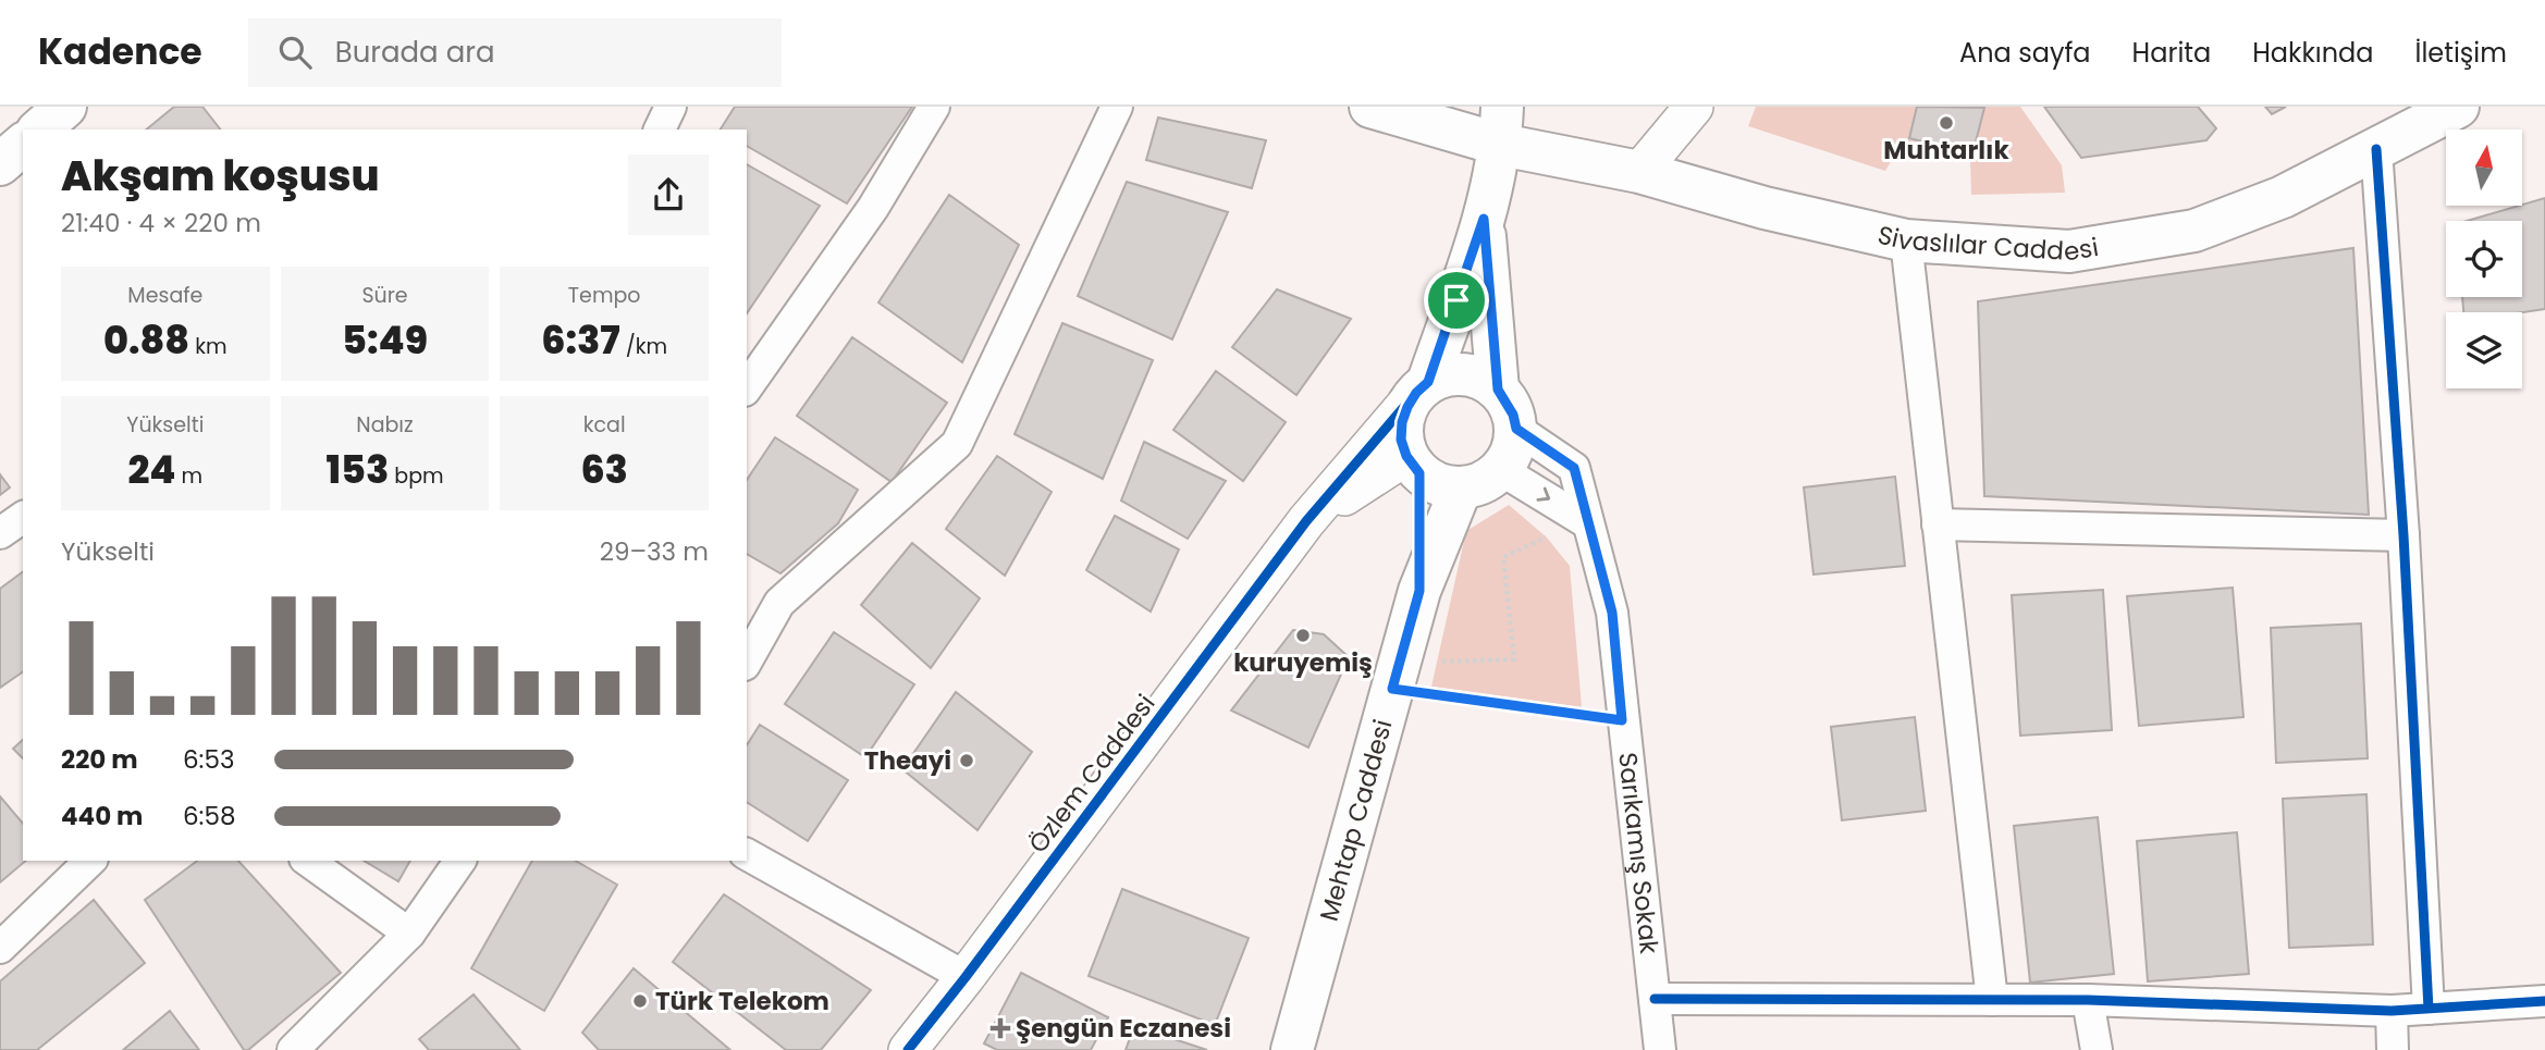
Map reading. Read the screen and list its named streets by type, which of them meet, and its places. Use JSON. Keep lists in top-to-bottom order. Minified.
{"streets":{"main road":["Sivaslılar Caddesi","Mehtap Caddesi"],"street":["Özlem Caddesi","Sarıkamış Sokak"]},"crossings":[["Özlem Caddesi","Sarıkamış Sokak"]],"places":{"other":["Muhtarlık","kuruyemiş","Theayi","Türk Telekom"],"health":["Şengün Eczanesi"]},"north":"top","page":{"header":"Kadence","search":"Burada ara","nav":["Ana sayfa","Harita","Hakkında","İletişim"],"heading":["Akşam koşusu","21:40 · 4 × 220 m"],"stats":[["Mesafe","0.88 km"],["Süre","5:49"],["Tempo","6:37 /km"],["Yükselti","24 m"],["Nabız","153 bpm"],["kcal","63"]],"chart":["Yükselti","29–33 m"],"list":[{"name":"220 m","note":"6:53"},{"name":"440 m","note":"6:58"}]}}
